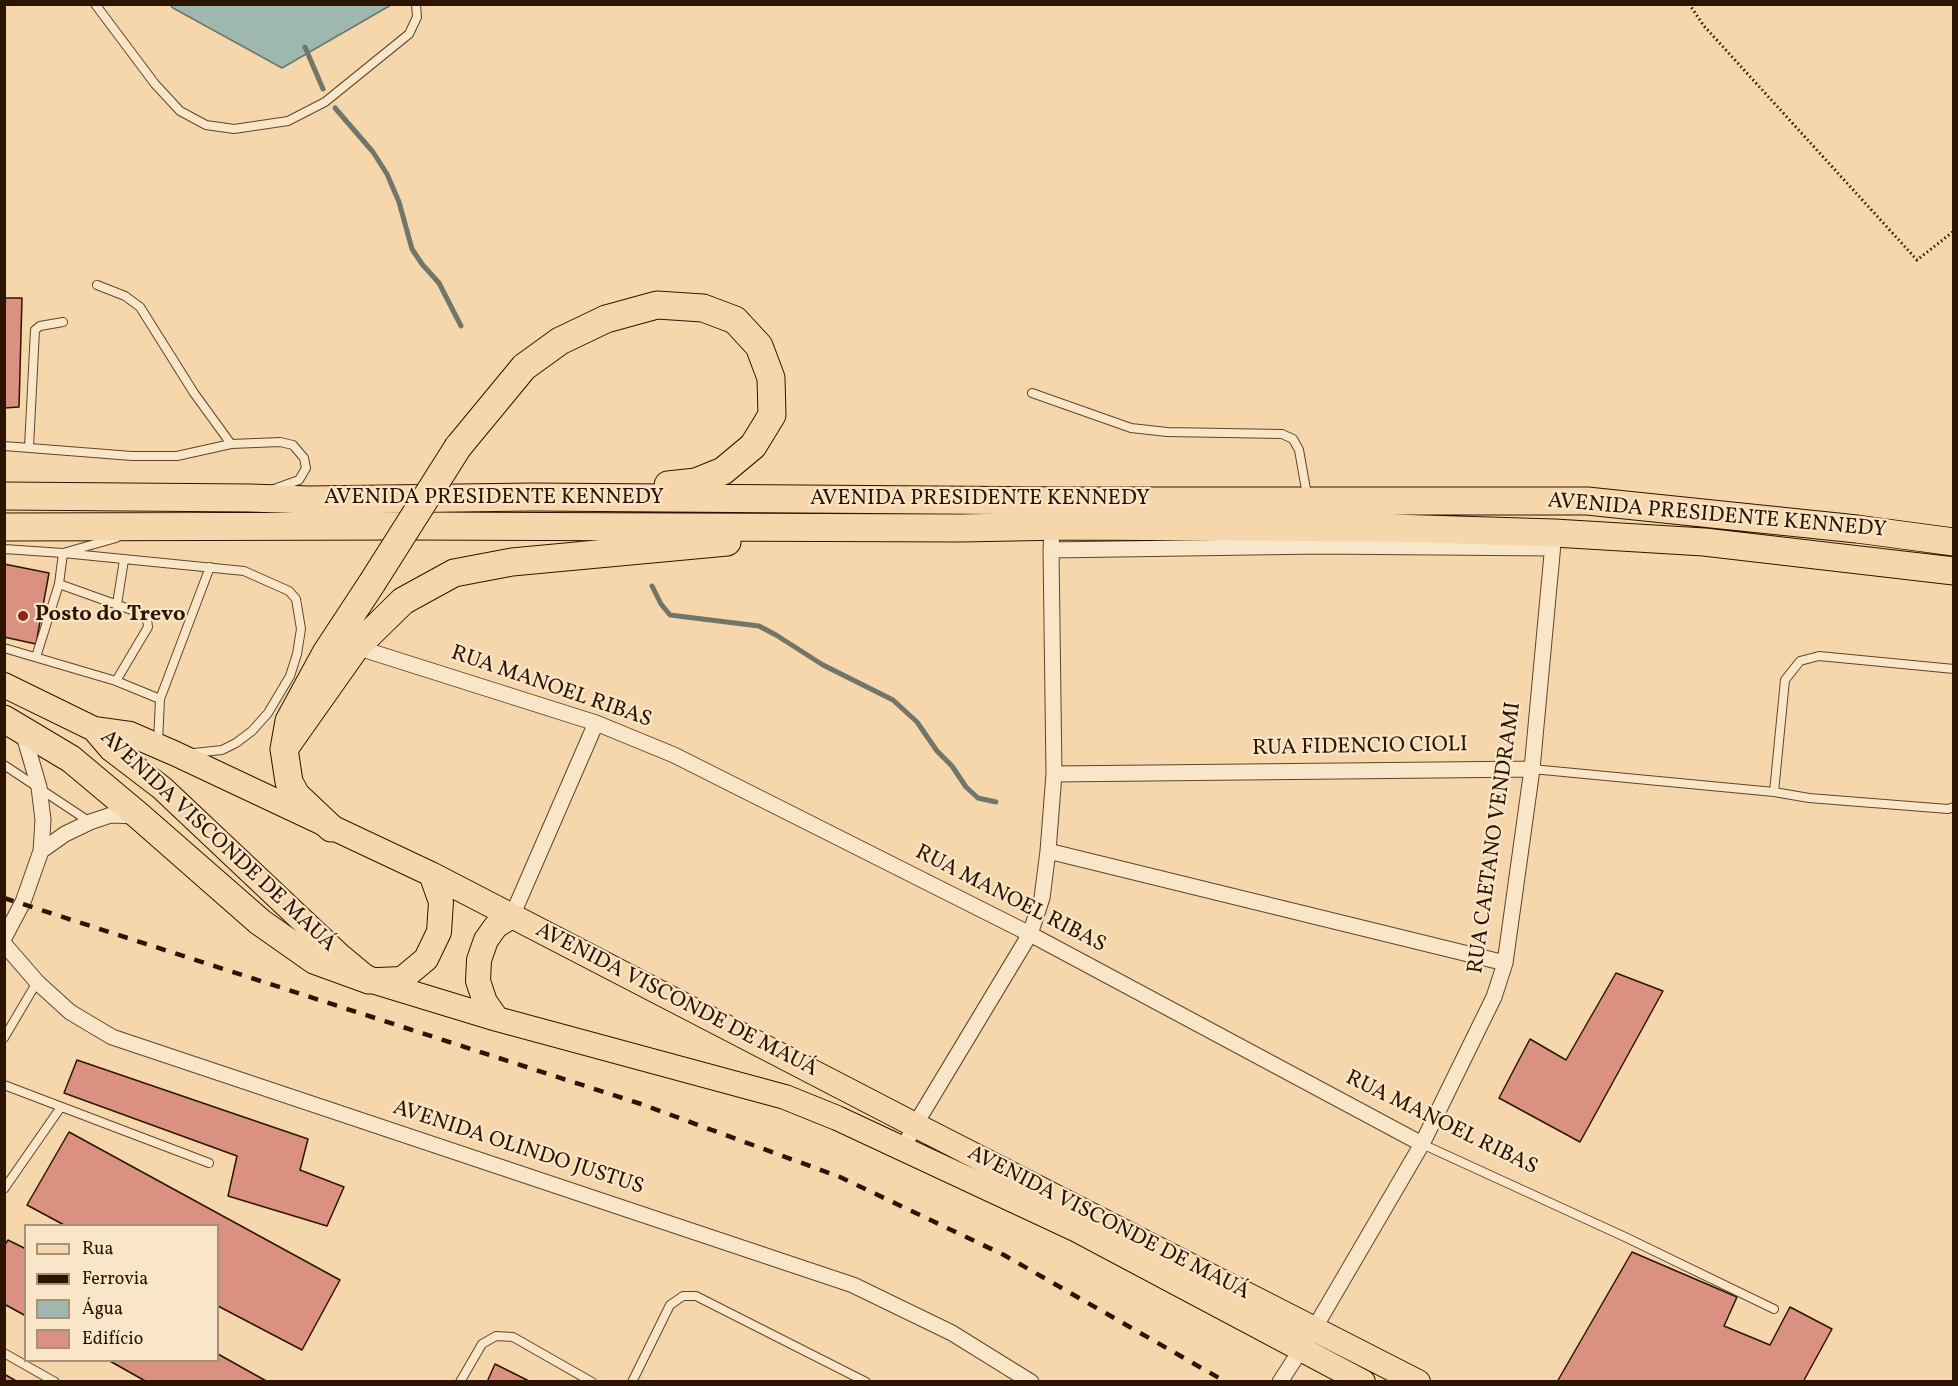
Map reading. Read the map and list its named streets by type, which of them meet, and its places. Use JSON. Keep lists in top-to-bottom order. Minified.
{"streets":{"highway":["AVENIDA PRESIDENTE KENNEDY"],"main road":["AVENIDA VISCONDE DE MAUÁ"],"street":["RUA MANOEL RIBAS","RUA FIDENCIO CIOLI","RUA CAETANO VENDRAMI","AVENIDA OLINDO JUSTUS"]},"crossings":[["AVENIDA PRESIDENTE KENNEDY","RUA CAETANO VENDRAMI"],["RUA MANOEL RIBAS","RUA CAETANO VENDRAMI"],["RUA FIDENCIO CIOLI","RUA CAETANO VENDRAMI"],["RUA CAETANO VENDRAMI","AVENIDA VISCONDE DE MAUÁ"]],"places":["Posto do Trevo"],"legend":["Rua","Ferrovia","Água","Edifício"]}
